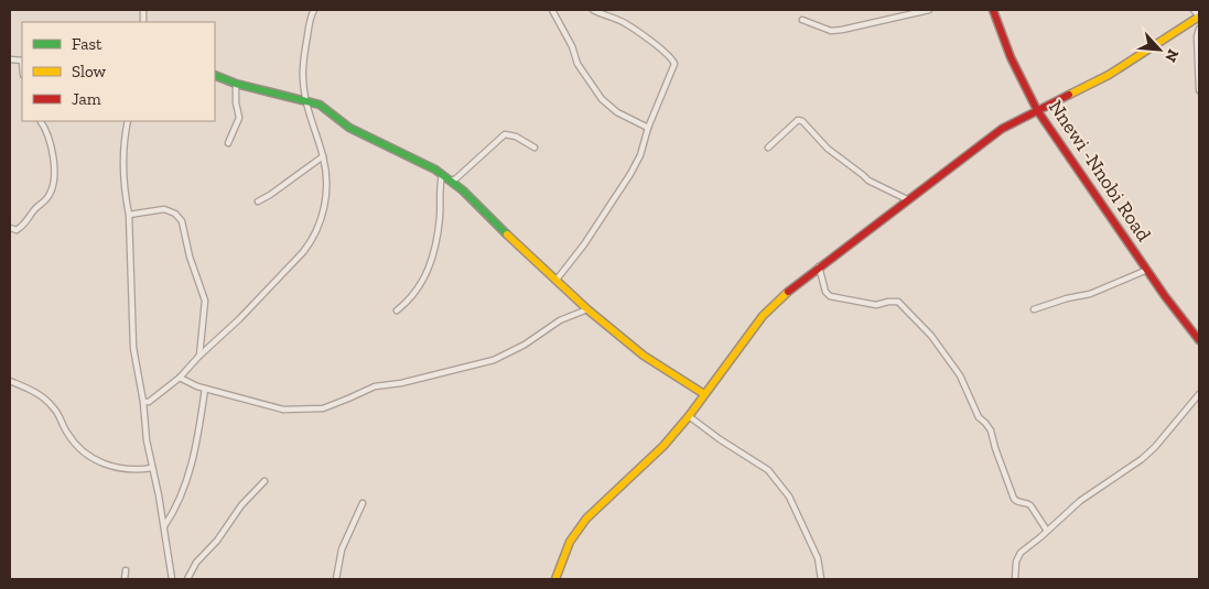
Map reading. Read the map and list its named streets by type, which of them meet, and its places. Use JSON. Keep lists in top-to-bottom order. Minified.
{"streets":{"street":["Nnewi -Nnobi Road"]},"legend":["Fast","Slow","Jam"],"north":"bottom right"}
